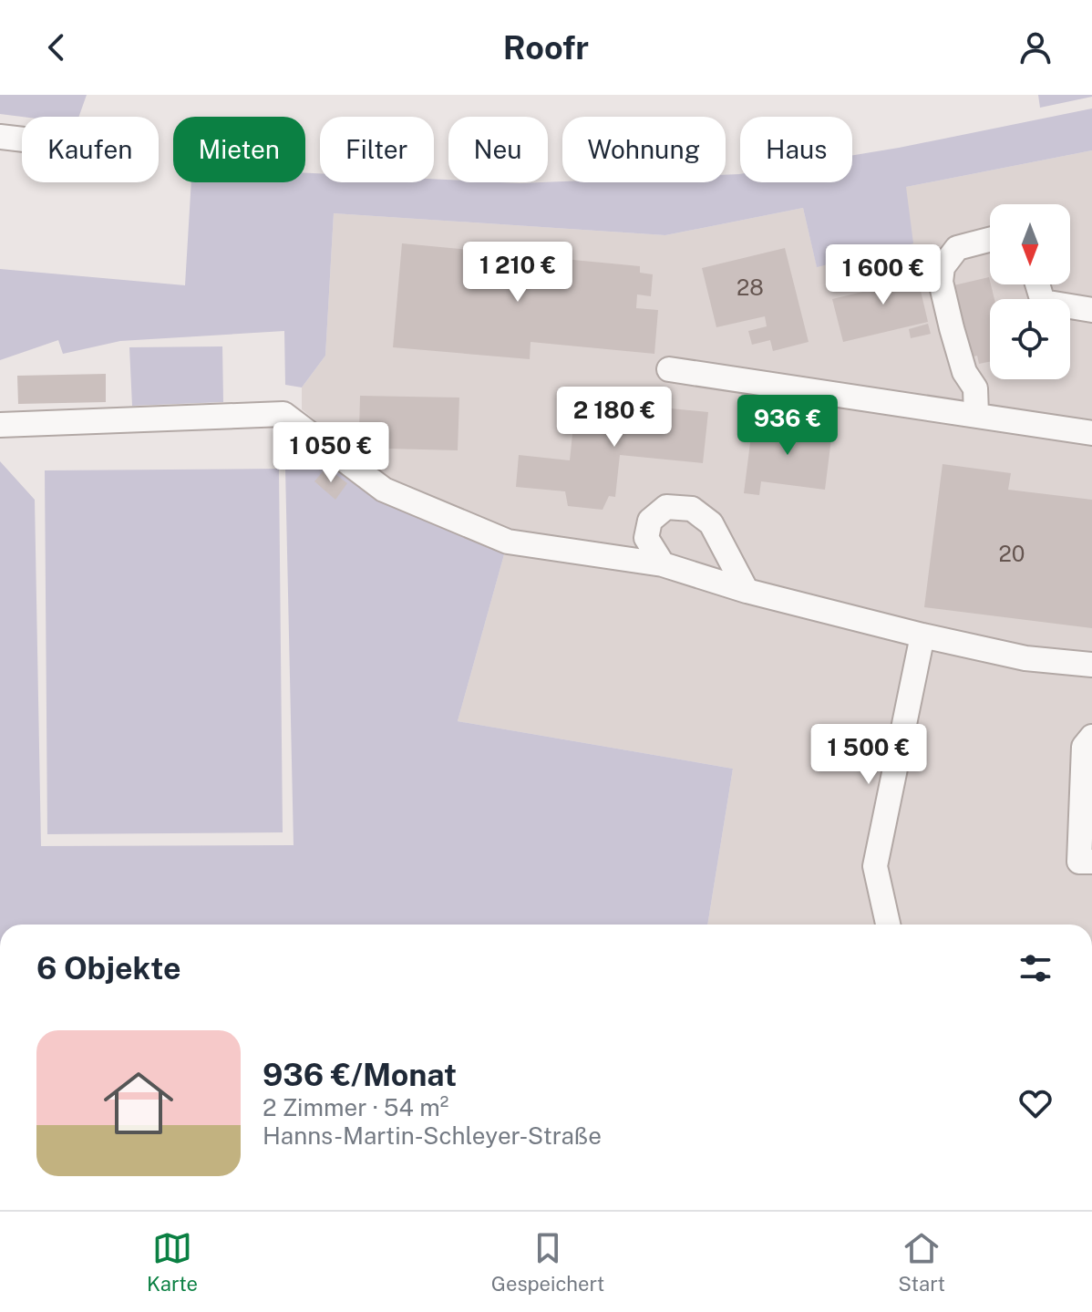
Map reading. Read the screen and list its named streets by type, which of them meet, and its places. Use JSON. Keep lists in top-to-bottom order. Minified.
{"house_numbers":["28","20"],"north":"bottom","page":{"header":"Roofr","chip":["Kaufen","Mieten","Filter","Neu","Wohnung","Haus"],"price":["1 210 €","1 600 €","2 180 €","936 €","1 050 €","1 500 €"],"heading":"6 Objekte","list":[{"name":"936 €/Monat","note":"2 Zimmer · 54 m² · Hanns-Martin-Schleyer-Straße"}],"tabs":["Karte","Gespeichert","Start"]}}
